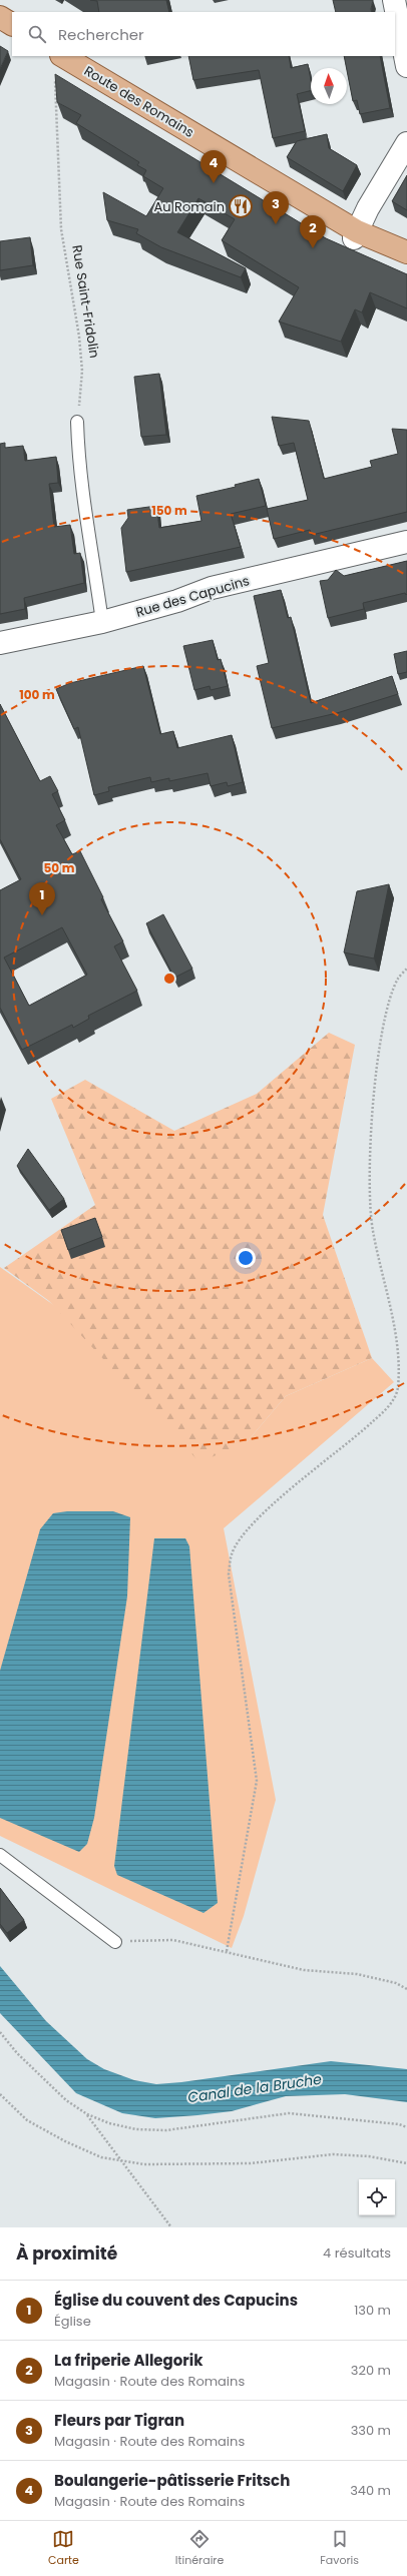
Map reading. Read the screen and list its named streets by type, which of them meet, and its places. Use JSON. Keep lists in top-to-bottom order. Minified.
{"streets":{"main road":["Route des Romains"],"street":["Rue des Capucins"],"path":["Rue Saint-Fridolin"]},"crossings":[["Route des Romains","Rue Saint-Fridolin"]],"water":["Canal de la Bruche"],"places":{"restaurant":["Au Romain"]},"north":"top","page":{"search":"Rechercher","pins":["4","3","2","1"],"heading":["À proximité","4 résultats"],"list":[{"mark":"1","name":"Église du couvent des Capucins","note":"Église","value":"130 m"},{"mark":"2","name":"La friperie Allegorik","note":"Magasin · Route des Romains","value":"320 m"},{"mark":"3","name":"Fleurs par Tigran","note":"Magasin · Route des Romains","value":"330 m"},{"mark":"4","name":"Boulangerie-pâtisserie Fritsch","note":"Magasin · Route des Romains","value":"340 m"}],"nav":["Carte","Itinéraire","Favoris"]},"rings":["150 m","100 m","50 m"]}
